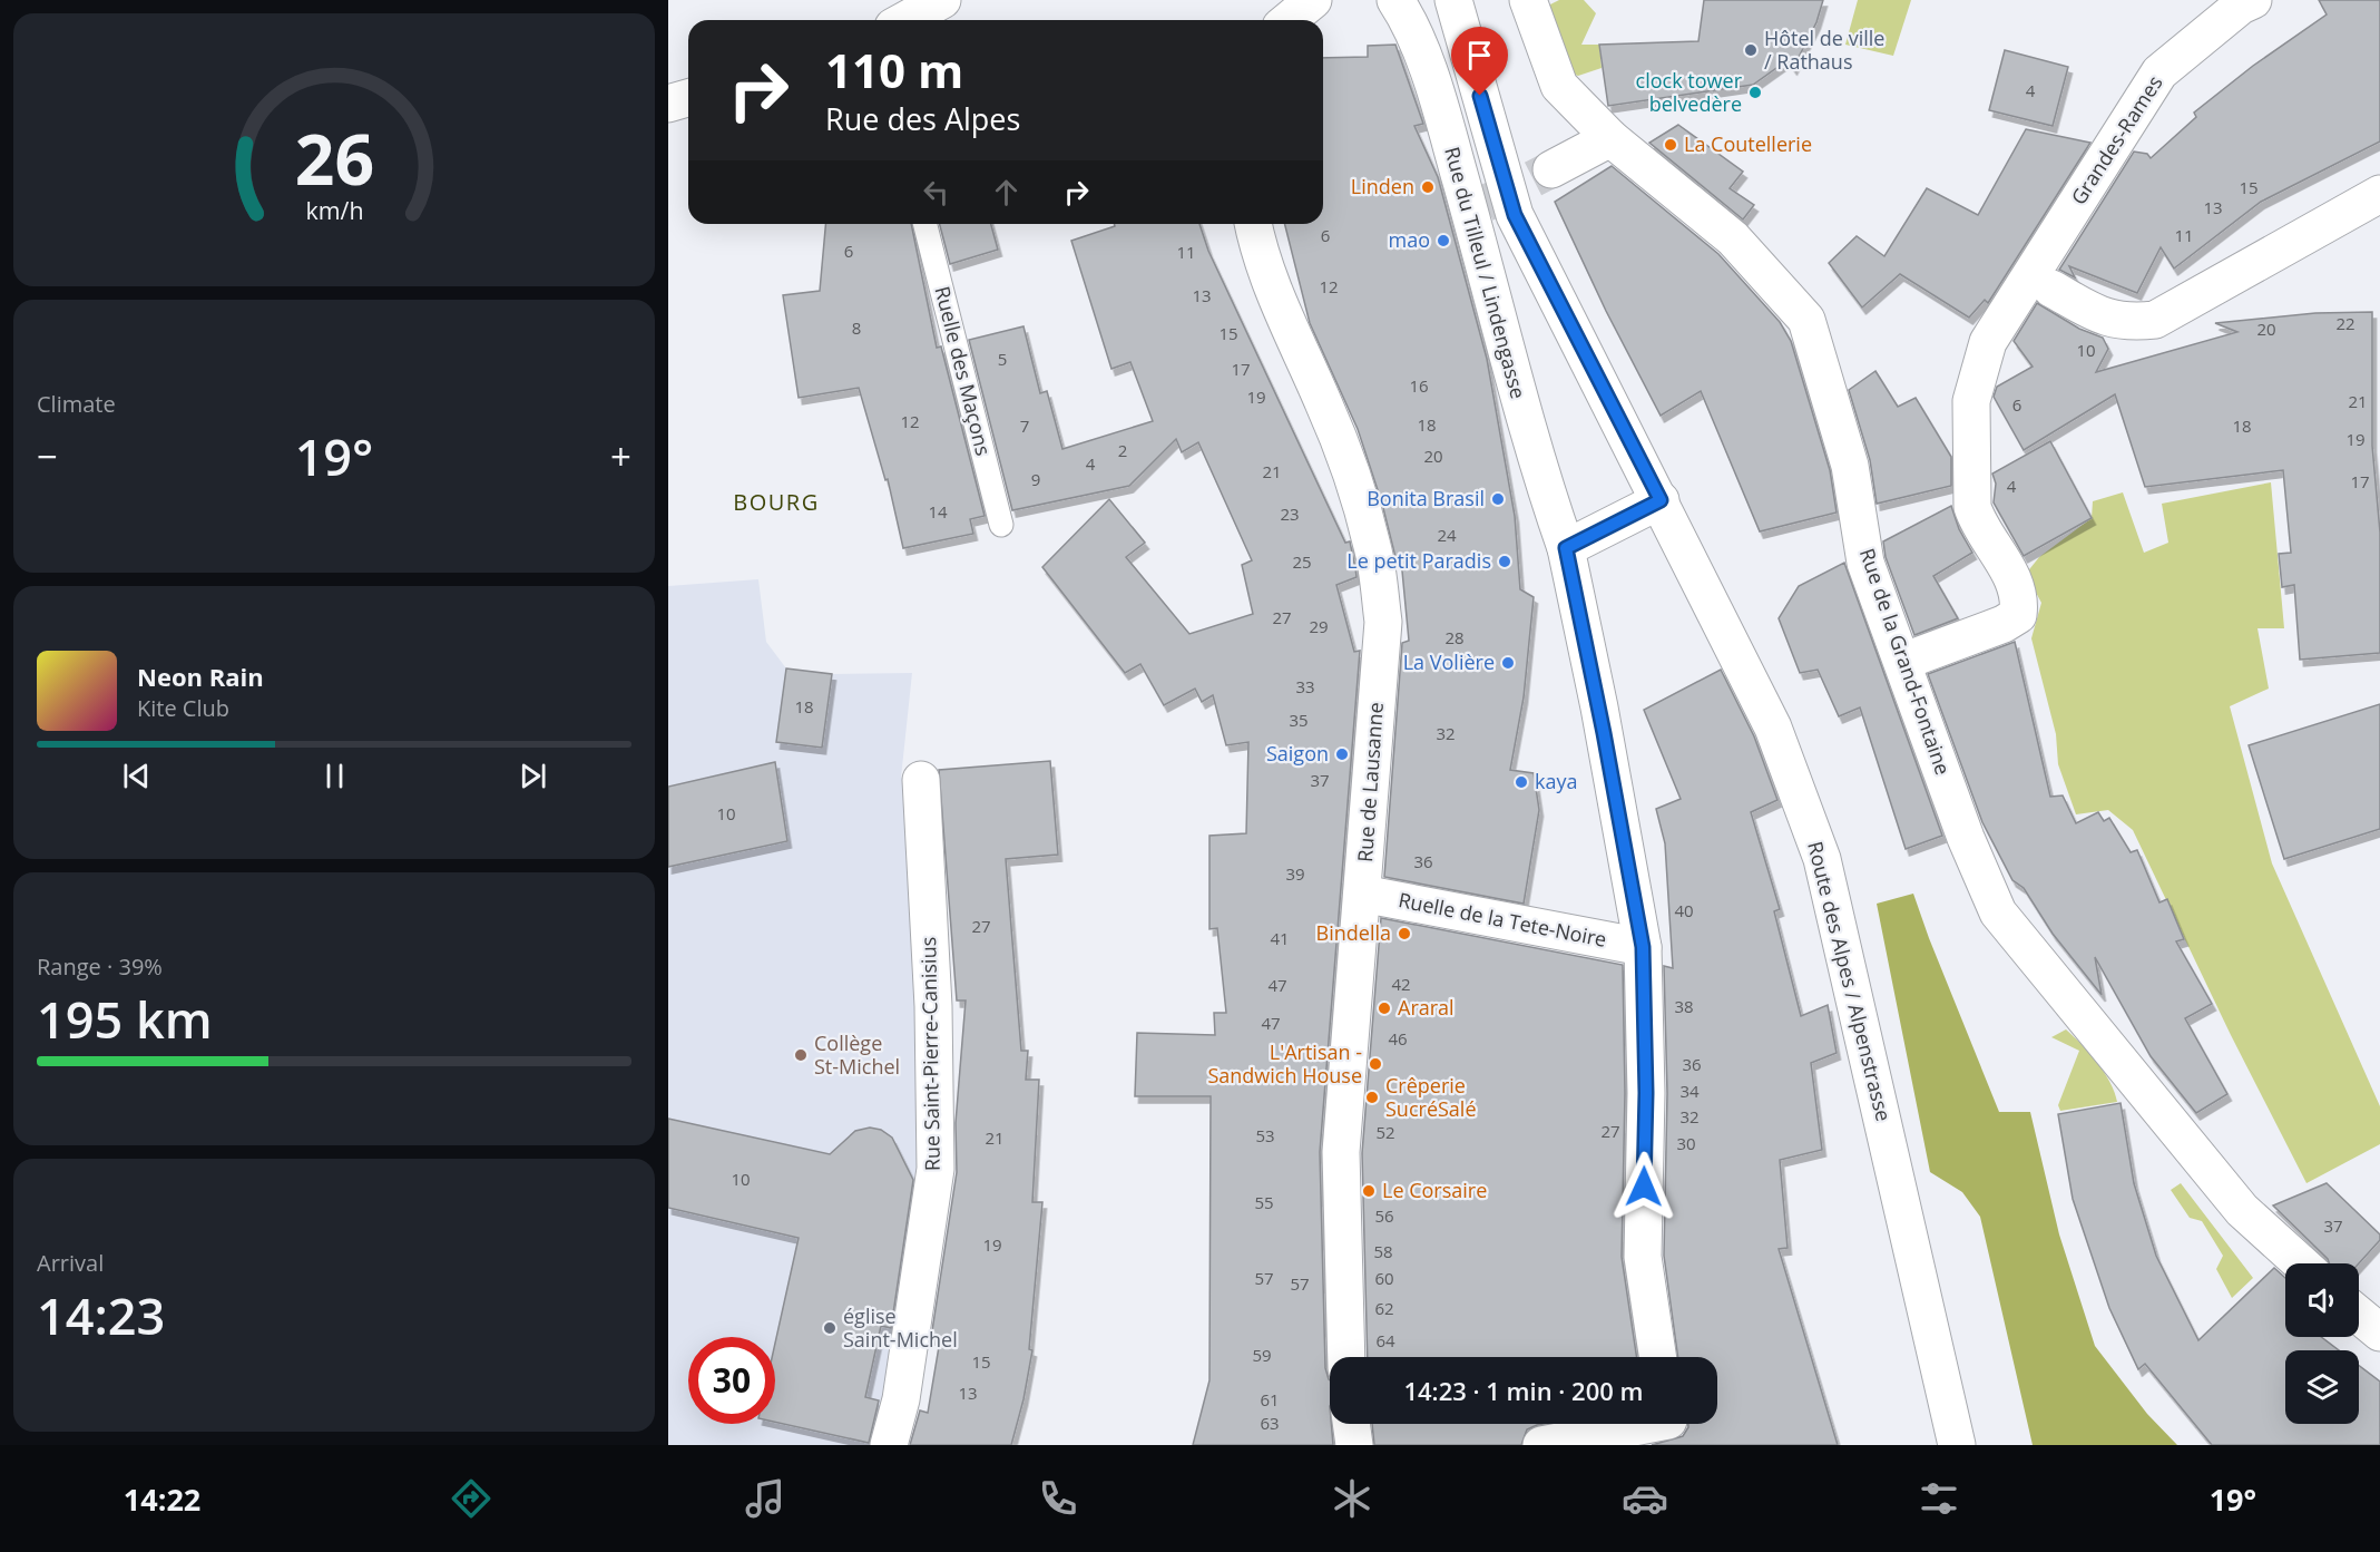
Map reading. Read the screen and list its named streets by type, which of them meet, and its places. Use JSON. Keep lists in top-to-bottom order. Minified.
{"streets":{"street":["Grandes-Rames","Rue du Tilleul / Lindengasse","Rue de la Grand-Fontaine","Rue de Lausanne","Ruelle de la Tete-Noire","Route des Alpes / Alpenstrasse","Rue Saint-Pierre-Canisius"],"lane":["Ruelle des Maçons"]},"crossings":[["Grandes-Rames","Rue de la Grand-Fontaine"],["Rue du Tilleul / Lindengasse","Ruelle de la Tete-Noire"],["Rue de Lausanne","Ruelle de la Tete-Noire"]],"districts":["BOURG"],"places":["Hôtel de ville / Rathaus","clock tower belvedère","La Coutellerie","Linden","mao","Bonita Brasil","Le petit Paradis","La Volière","Saigon","kaya","Bindella","Araral","Collège St-Michel","L'Artisan - Sandwich House","Crêperie SucréSalé","Le Corsaire","église Saint-Michel"],"house_numbers":["4","15","13","6","11","6","11","12","13","22","8","20","15","10","5","17","16","19","21","6","12","18","7","18","19","2","20","4","21","9","17","4","14","23","24","25","27","29","28","33","18","35","32","37","10","36","39","40","27","41","42","47","38","47","46","36","34","32","27","52","53","21","30","10","55","56","37","19","58","57","60","57","62","64","59","15","13","61","63"],"page":{"turn":["110 m","Rue des Alpes"],"tile":["Climate",["Range · 39%","195 km"],["Arrival","14:23"]],"heat":["−","19°","+"],"song":["Neon Rain","Kite Club"],"limit":"30","trip":"14:23 · 1 min · 200 m","tabs":["14:22","19°"],"gauge":["26","km/h"]}}
